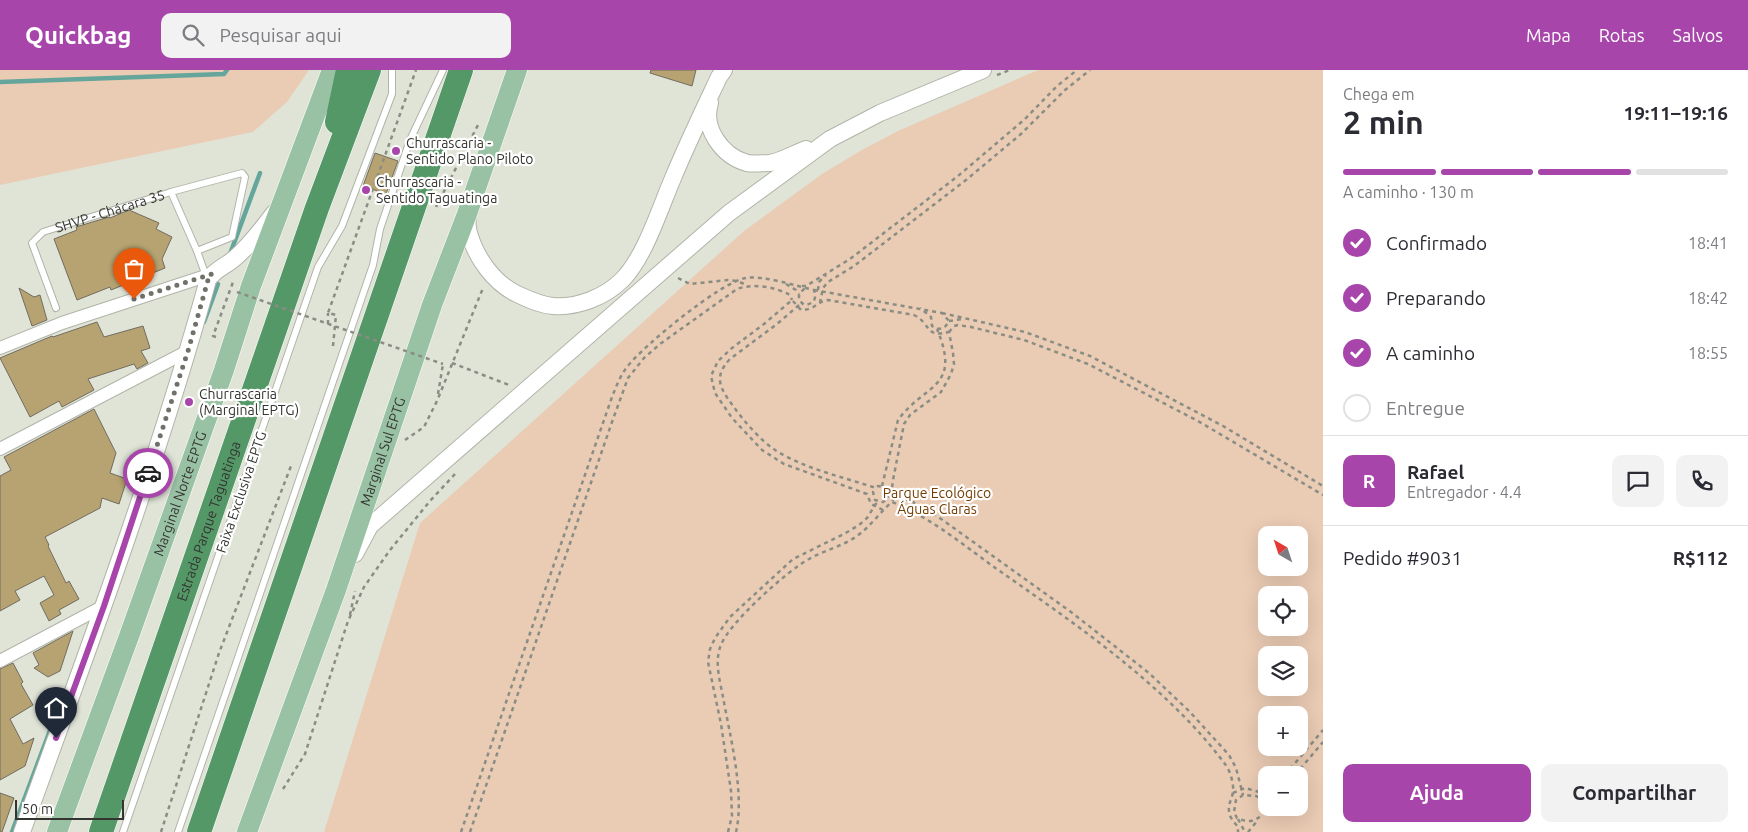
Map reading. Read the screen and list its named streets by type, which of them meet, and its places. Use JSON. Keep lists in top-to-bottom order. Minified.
{"streets":{"highway":["Estrada Parque Taguatinga"],"main road":["Marginal Sul EPTG","Marginal Norte EPTG"],"lane":["SHVP - Chácara 35","Faixa Exclusiva EPTG"]},"parks":["Parque Ecológico Águas Claras"],"places":["Churrascaria - Sentido Plano Piloto","Churrascaria - Sentido Taguatinga","Churrascaria (Marginal EPTG)"],"scale_bar":"50 m","north":"top left","page":{"header":"Quickbag","search":"Pesquisar aqui","nav":["Mapa","Rotas","Salvos"],"heading":["2 min","Chega em","19:11–19:16"],"panel":["Rafael","Entregador · 4.4","Pedido #9031","R$112"],"bar":"A caminho · 130 m","list":[["Confirmado","18:41"],["Preparando","18:42"],["A caminho","18:55"],"Entregue"],"round":"R","map_buttons":["+","−"],"buttons":["Ajuda","Compartilhar"],"scale":"50 m"}}
